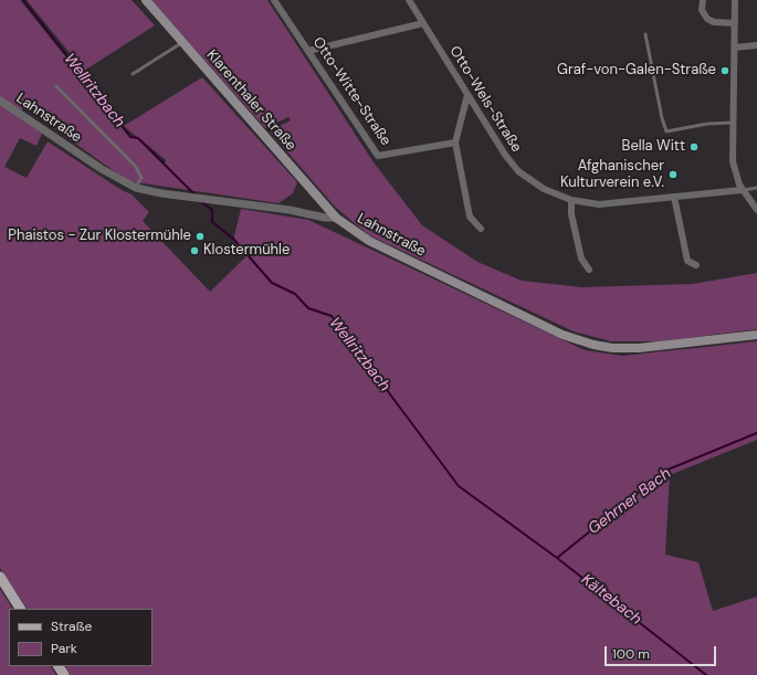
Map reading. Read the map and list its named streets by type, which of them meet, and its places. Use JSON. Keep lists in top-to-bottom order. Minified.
{"streets":{"main road":["Klarenthaler Straße","Lahnstraße"],"street":["Otto-Witte-Straße","Otto-Wels-Straße"]},"crossings":[["Klarenthaler Straße","Lahnstraße"]],"water":["Wellritzbach","Gehrner Bach","Kältebach"],"places":["Graf-von-Galen-Straße","Bella Witt","Afghanischer Kulturverein e.V.","Phaistos - Zur Klostermühle","Klostermühle"],"legend":["Straße","Park"],"scale_bar":"100 m"}
